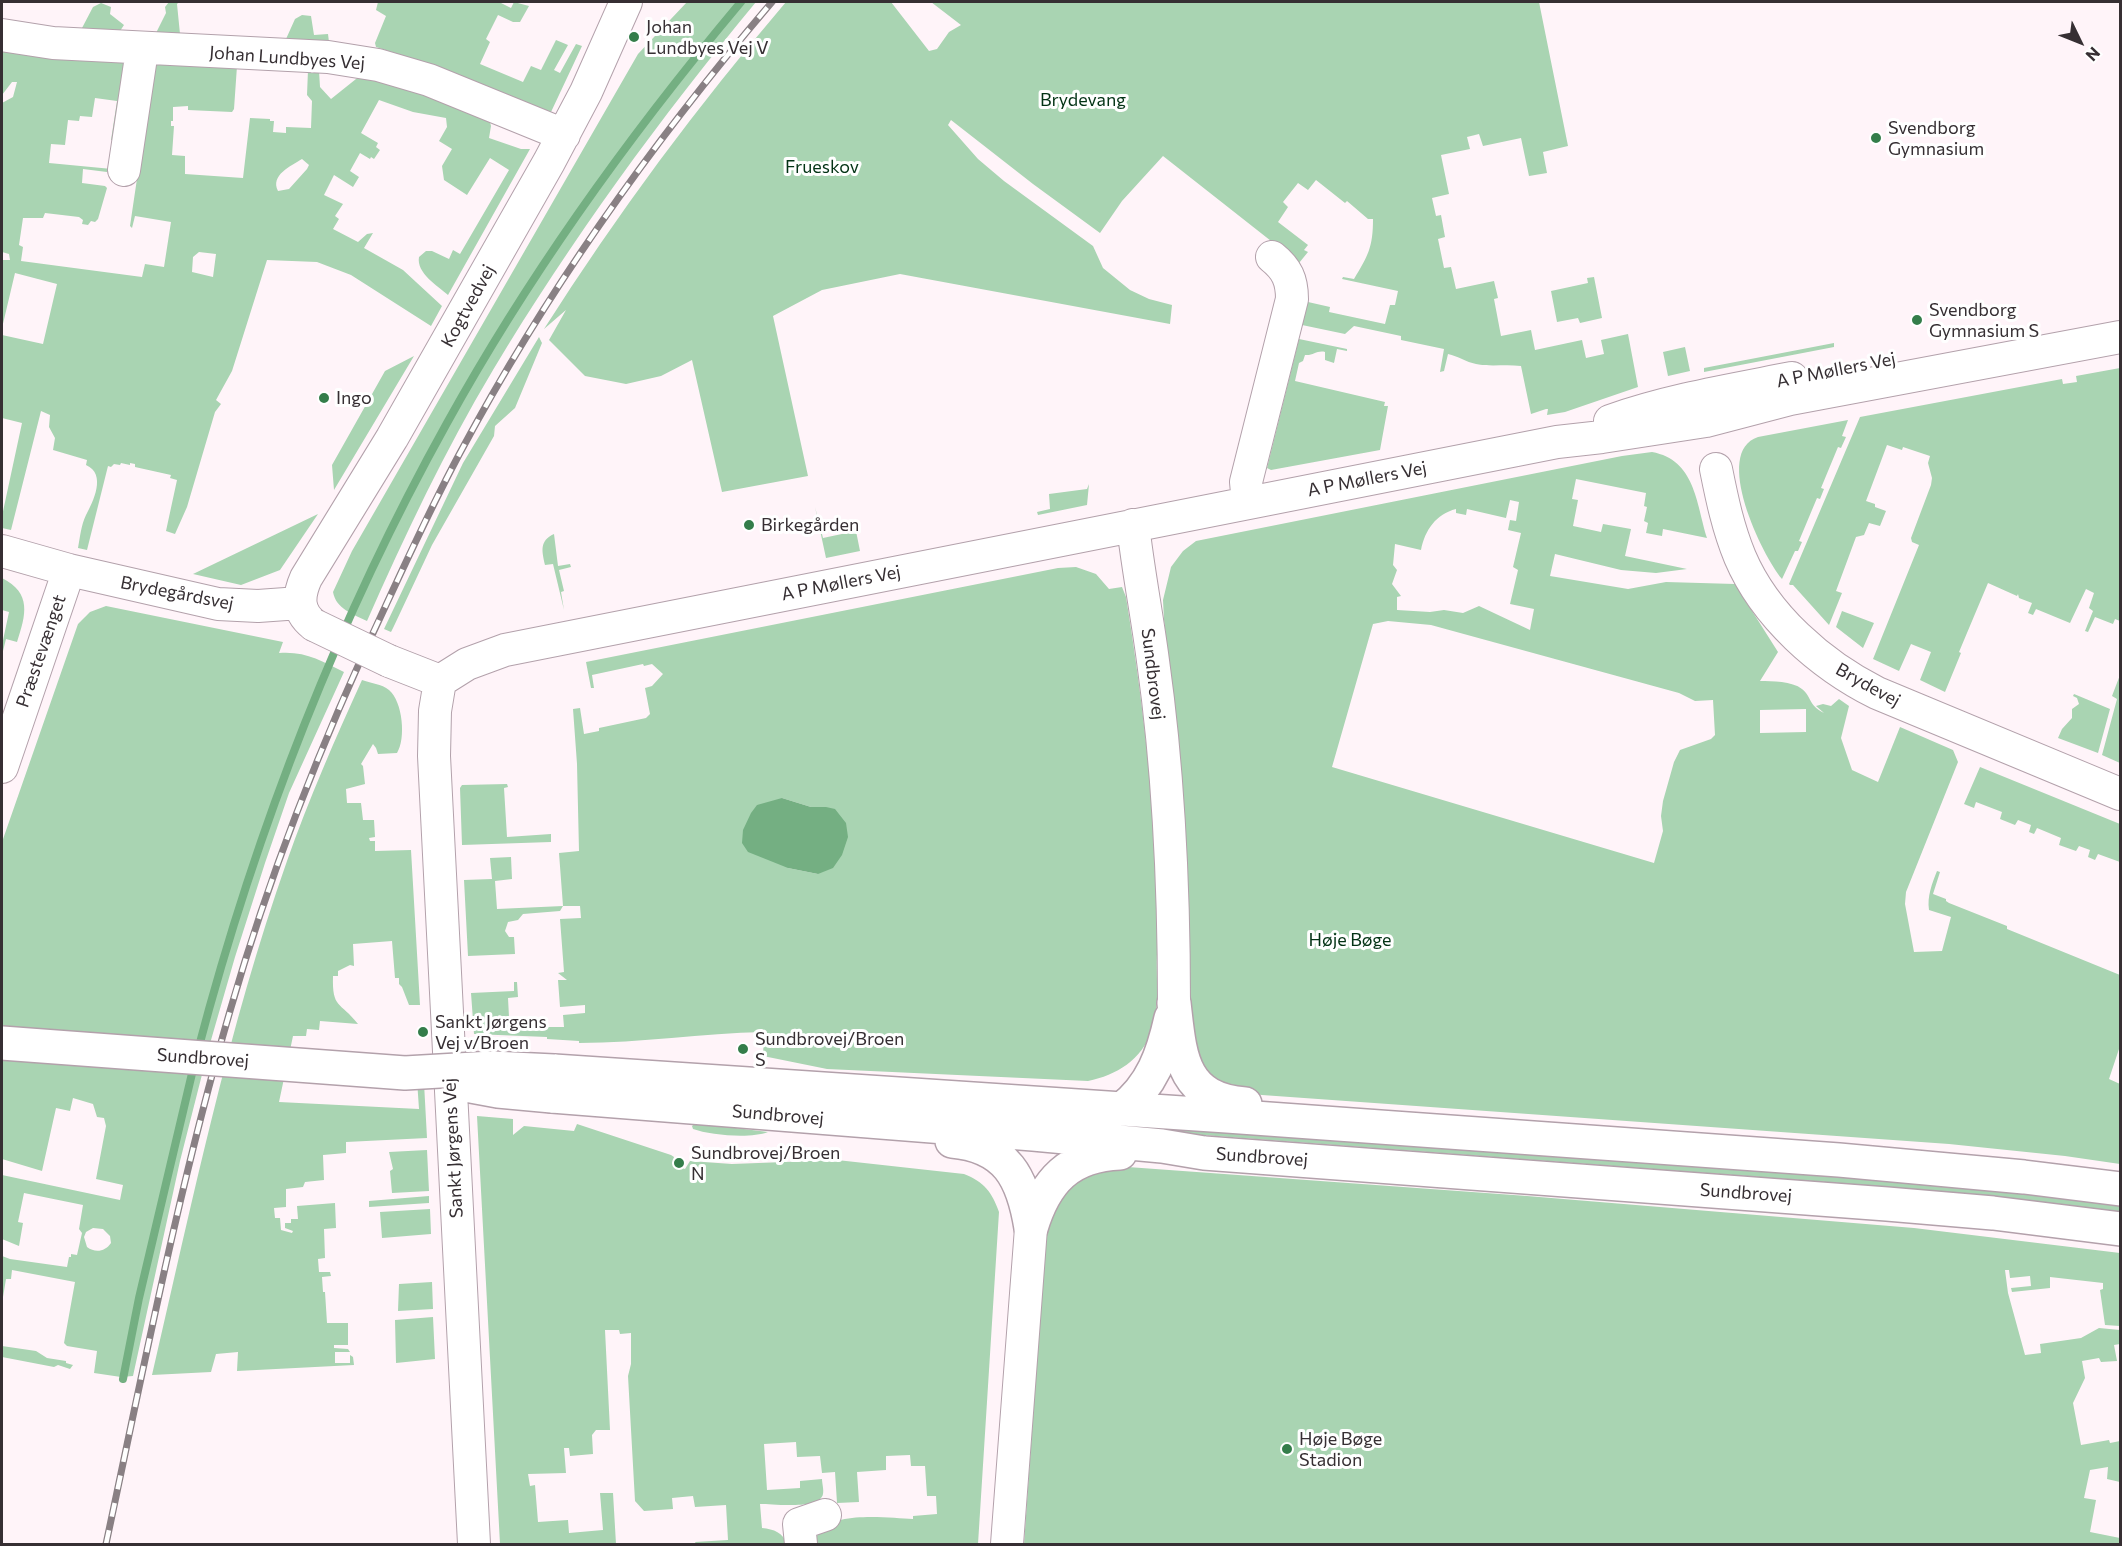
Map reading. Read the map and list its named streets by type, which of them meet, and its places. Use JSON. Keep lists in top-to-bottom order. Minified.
{"streets":{"main road":["Sundbrovej"],"street":["Johan Lundbyes Vej","Kogtvedvej","A P Møllers Vej","Brydegårdsvej","Præstevænget","Brydevej","Sankt Jørgens Vej"]},"crossings":[["Johan Lundbyes Vej","Kogtvedvej"],["Kogtvedvej","Brydegårdsvej"],["A P Møllers Vej","Brydegårdsvej"],["A P Møllers Vej","Sundbrovej"],["A P Møllers Vej","Sankt Jørgens Vej"],["Brydegårdsvej","Præstevænget"],["Brydegårdsvej","Sankt Jørgens Vej"]],"parks":["Brydevang","Frueskov","Høje Bøge"],"places":["Johan Lundbyes Vej V","Svendborg Gymnasium","Svendborg Gymnasium S","Ingo","Birkegården","Sankt Jørgens Vej v/Broen","Sundbrovej/Broen S","Sundbrovej/Broen N","Høje Bøge Stadion"],"north":"bottom right"}
